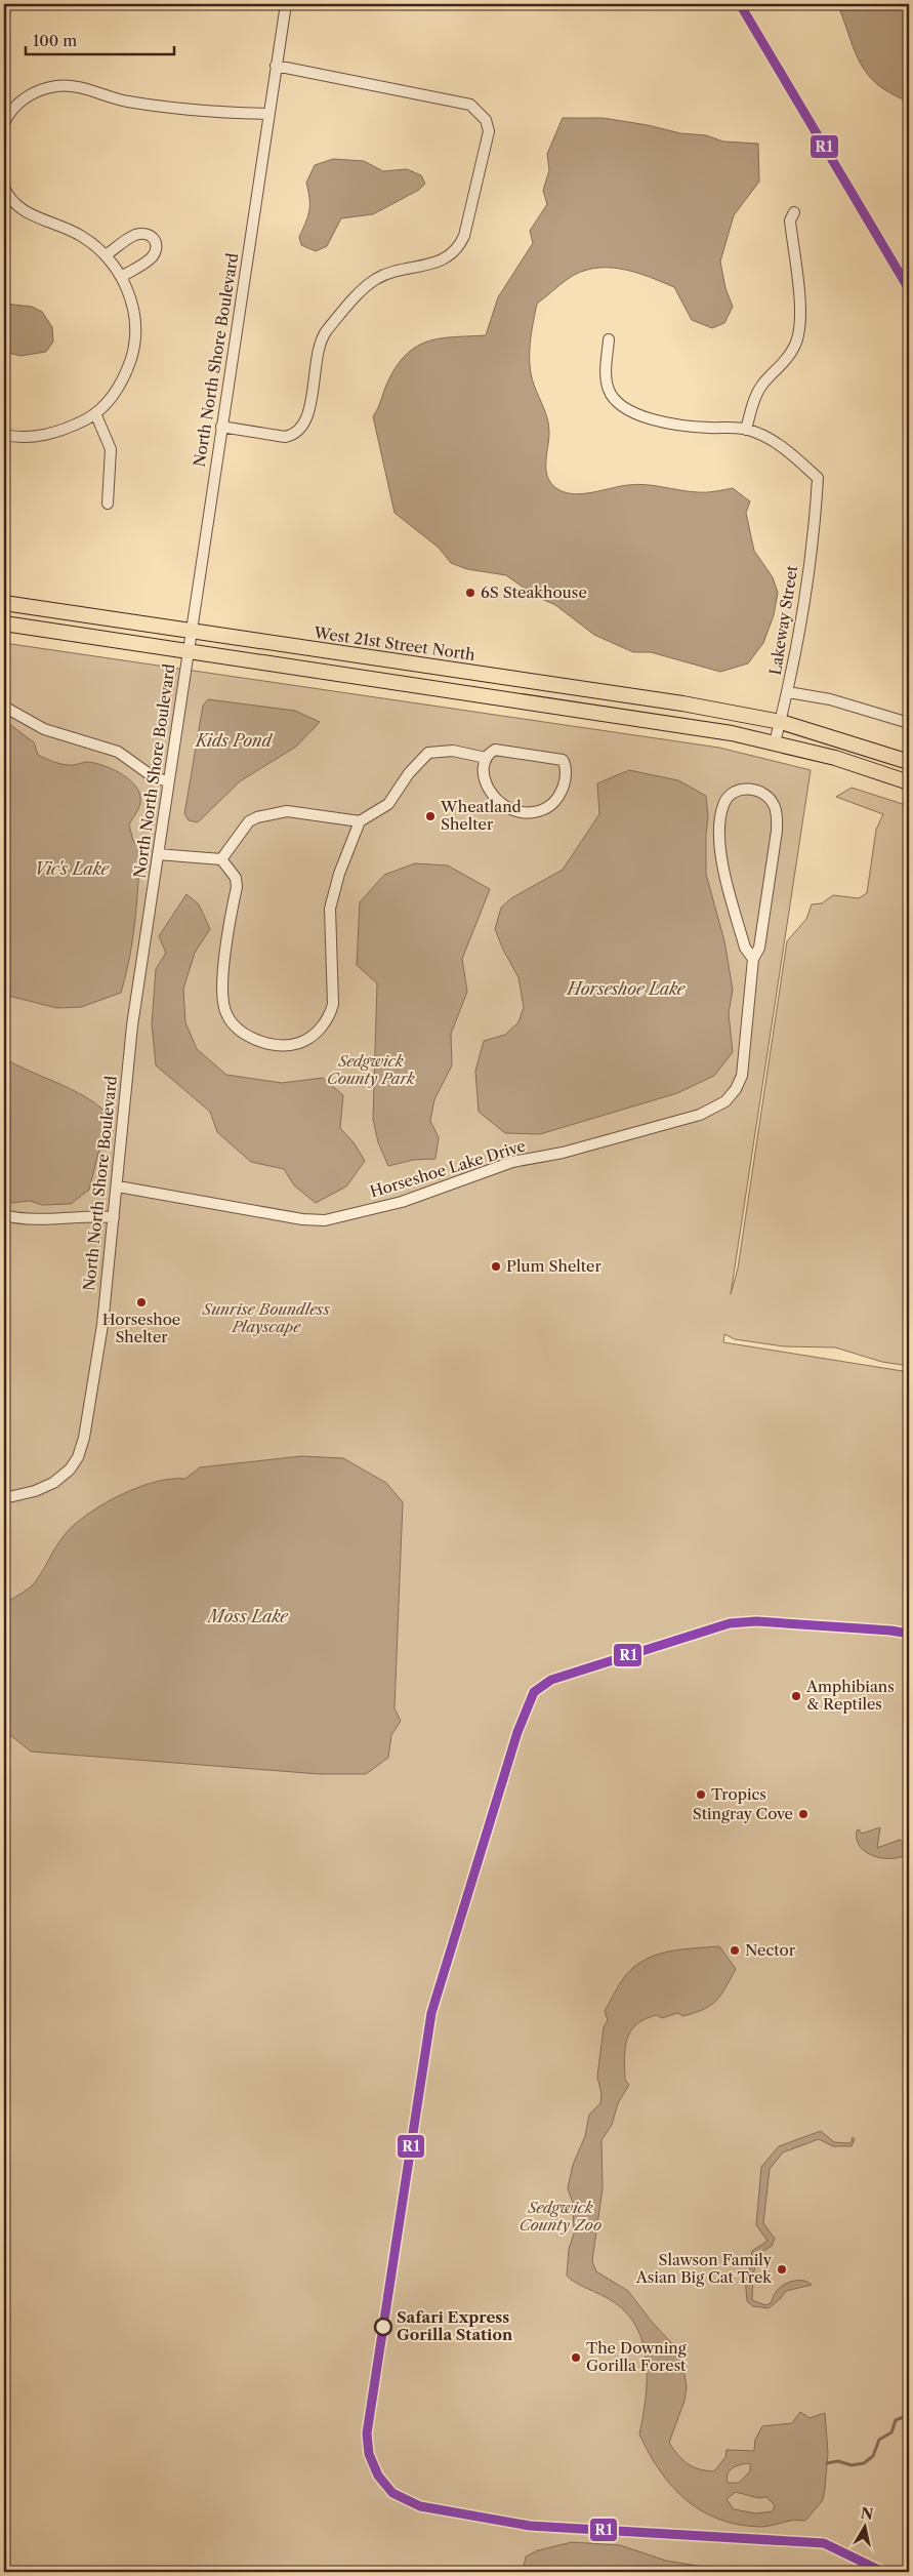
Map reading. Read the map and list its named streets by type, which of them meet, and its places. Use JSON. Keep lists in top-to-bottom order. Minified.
{"streets":{"main road":["West 21st Street North"],"street":["North North Shore Boulevard","Lakeway Street","Horseshoe Lake Drive"]},"crossings":[["North North Shore Boulevard","West 21st Street North"],["North North Shore Boulevard","Horseshoe Lake Drive"],["Lakeway Street","West 21st Street North"]],"water":["Kids Pond","Vic's Lake","Horseshoe Lake","Moss Lake"],"parks":["Sedgwick County Park","Sunrise Boundless Playscape","Sedgwick County Zoo"],"places":["6S Steakhouse","Wheatland Shelter","Plum Shelter","Horseshoe Shelter","Amphibians & Reptiles","Tropics","Stingray Cove","Nector","Slawson Family Asian Big Cat Trek","Safari Express Gorilla Station","The Downing Gorilla Forest"],"lines":["transit line R1"],"scale_bar":"100 m","north":"top"}
